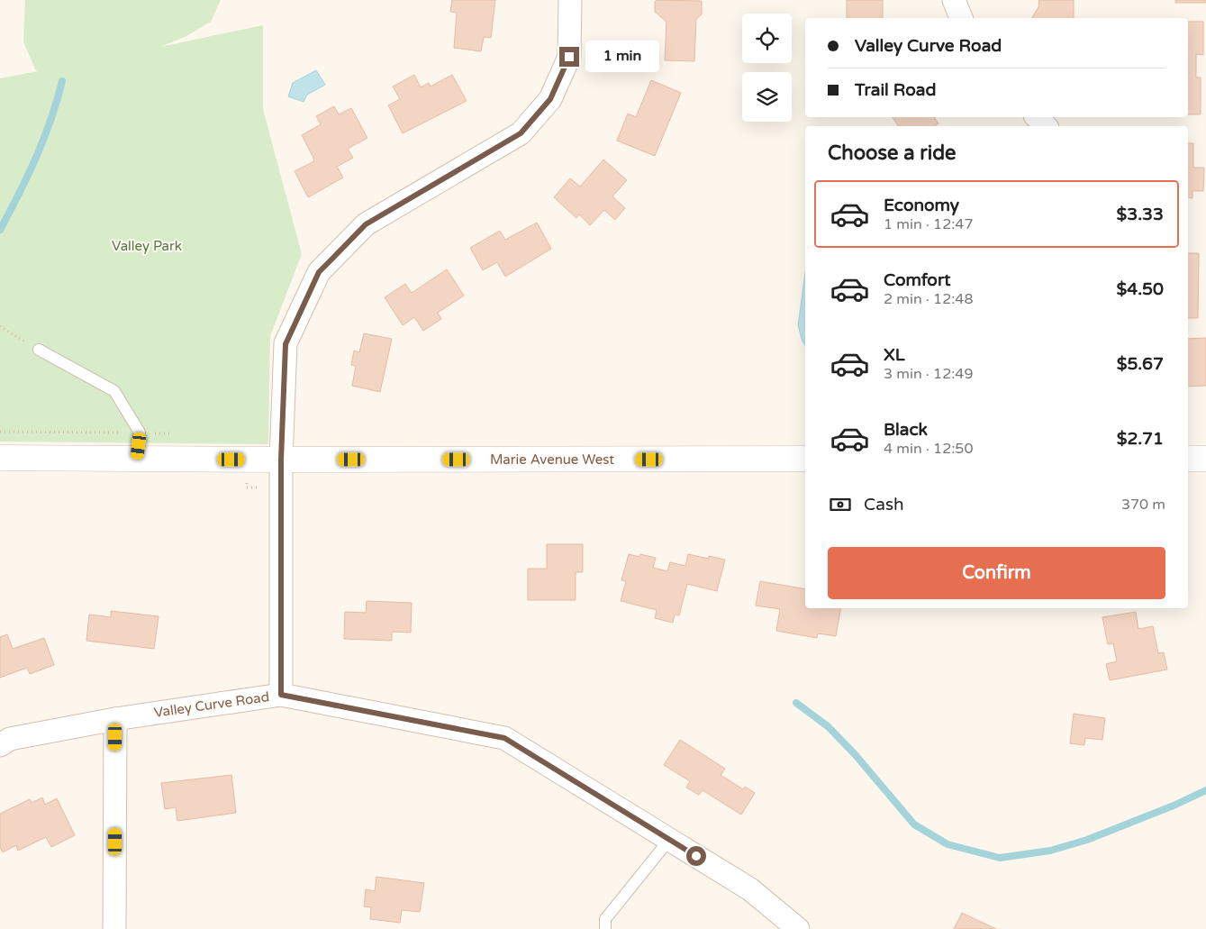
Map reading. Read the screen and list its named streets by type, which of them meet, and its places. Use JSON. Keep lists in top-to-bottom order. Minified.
{"streets":{"street":["Marie Avenue West","Valley Curve Road"]},"parks":["Valley Park"],"page":{"banner":["Valley Curve Road","Trail Road"],"bubble":"1 min","heading":"Choose a ride","list":[{"name":"Economy","note":"1 min · 12:47","value":"$3.33"},{"name":"Comfort","note":"2 min · 12:48","value":"$4.50"},{"name":"XL","note":"3 min · 12:49","value":"$5.67"},{"name":"Black","note":"4 min · 12:50","value":"$2.71"}],"pay":["Cash","370 m"],"buttons":"Confirm"}}
